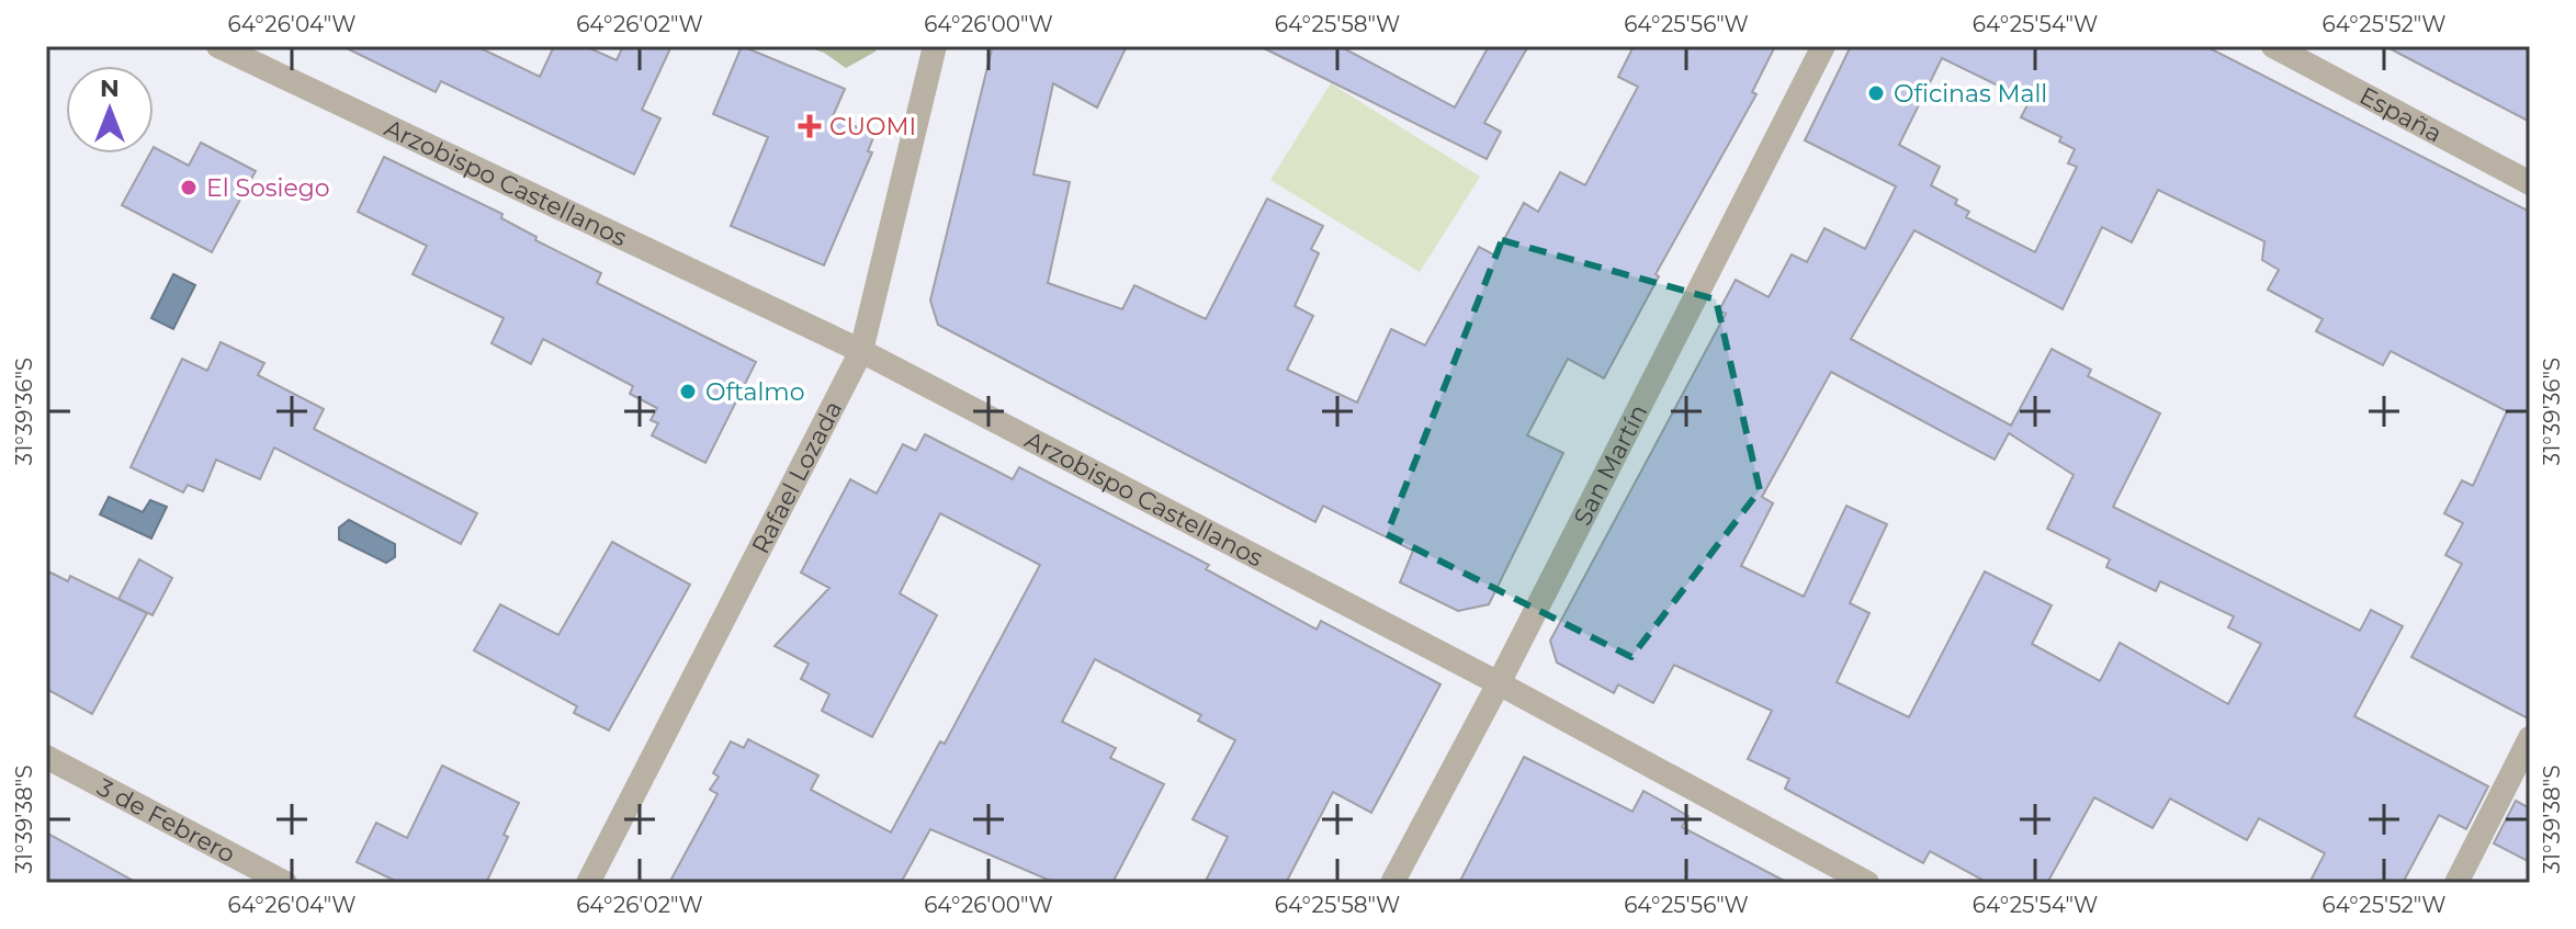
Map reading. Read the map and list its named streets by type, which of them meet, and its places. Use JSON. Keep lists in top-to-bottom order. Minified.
{"streets":{"street":["España","Arzobispo Castellanos","San Martín","Rafael Lozada","3 de Febrero"]},"crossings":[["Arzobispo Castellanos","San Martín"],["Arzobispo Castellanos","Rafael Lozada"]],"places":{"other":["Oficinas Mall","El Sosiego","Oftalmo"],"health":["CUOMI"]},"north":"top","coordinates":["64°26'04\"W","64°26'02\"W","64°26'00\"W","64°25'58\"W","64°25'56\"W","64°25'54\"W","64°25'52\"W","31°39'36\"S","31°39'38\"S"]}
